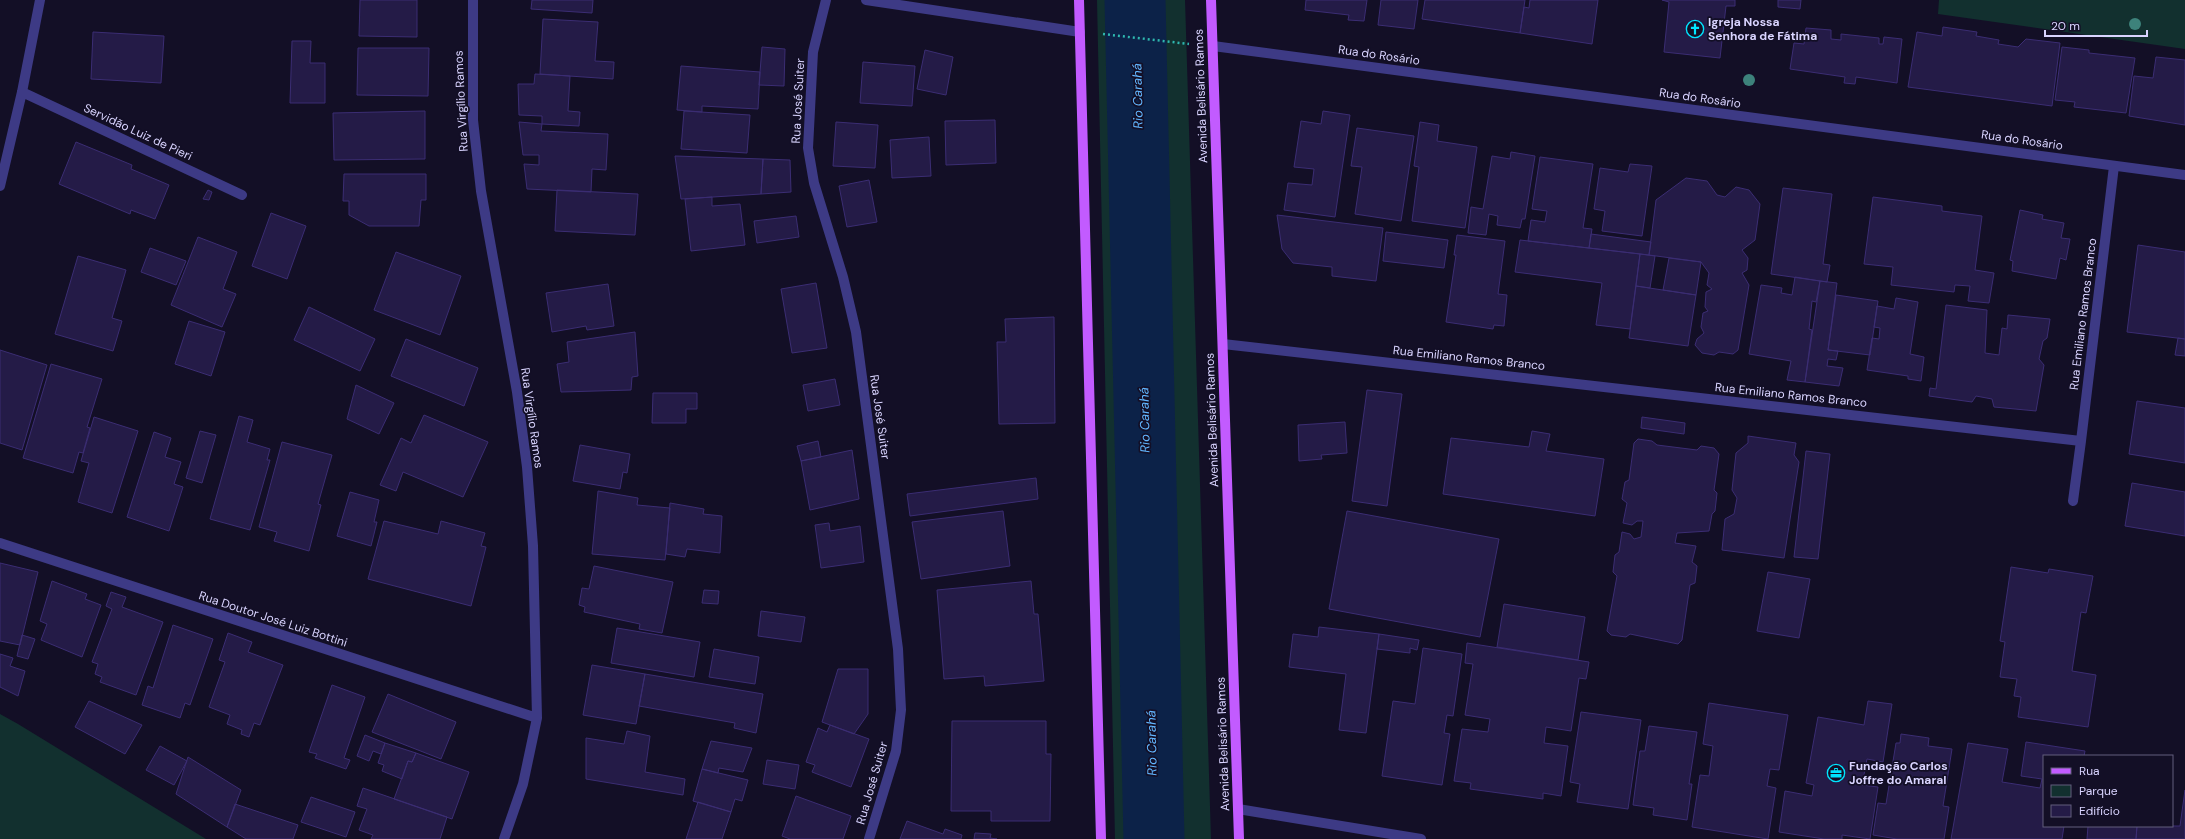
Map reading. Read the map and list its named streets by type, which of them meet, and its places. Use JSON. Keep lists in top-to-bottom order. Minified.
{"streets":{"main road":["Avenida Belisário Ramos"],"street":["Rua do Rosário","Rua Virgílio Ramos","Rua José Suiter","Servidão Luiz de Pieri","Rua Emiliano Ramos Branco","Rua Doutor José Luiz Bottini"]},"crossings":[["Rua do Rosário","Avenida Belisário Ramos"],["Rua do Rosário","Rua Emiliano Ramos Branco"],["Avenida Belisário Ramos","Rua Emiliano Ramos Branco"],["Rua Virgílio Ramos","Rua Doutor José Luiz Bottini"]],"water":["Rio Carahá"],"places":{"church":["Igreja Nossa Senhora de Fátima"],"office":["Fundação Carlos Joffre do Amaral"]},"legend":["Rua","Parque","Edifício"],"scale_bar":"20 m"}
